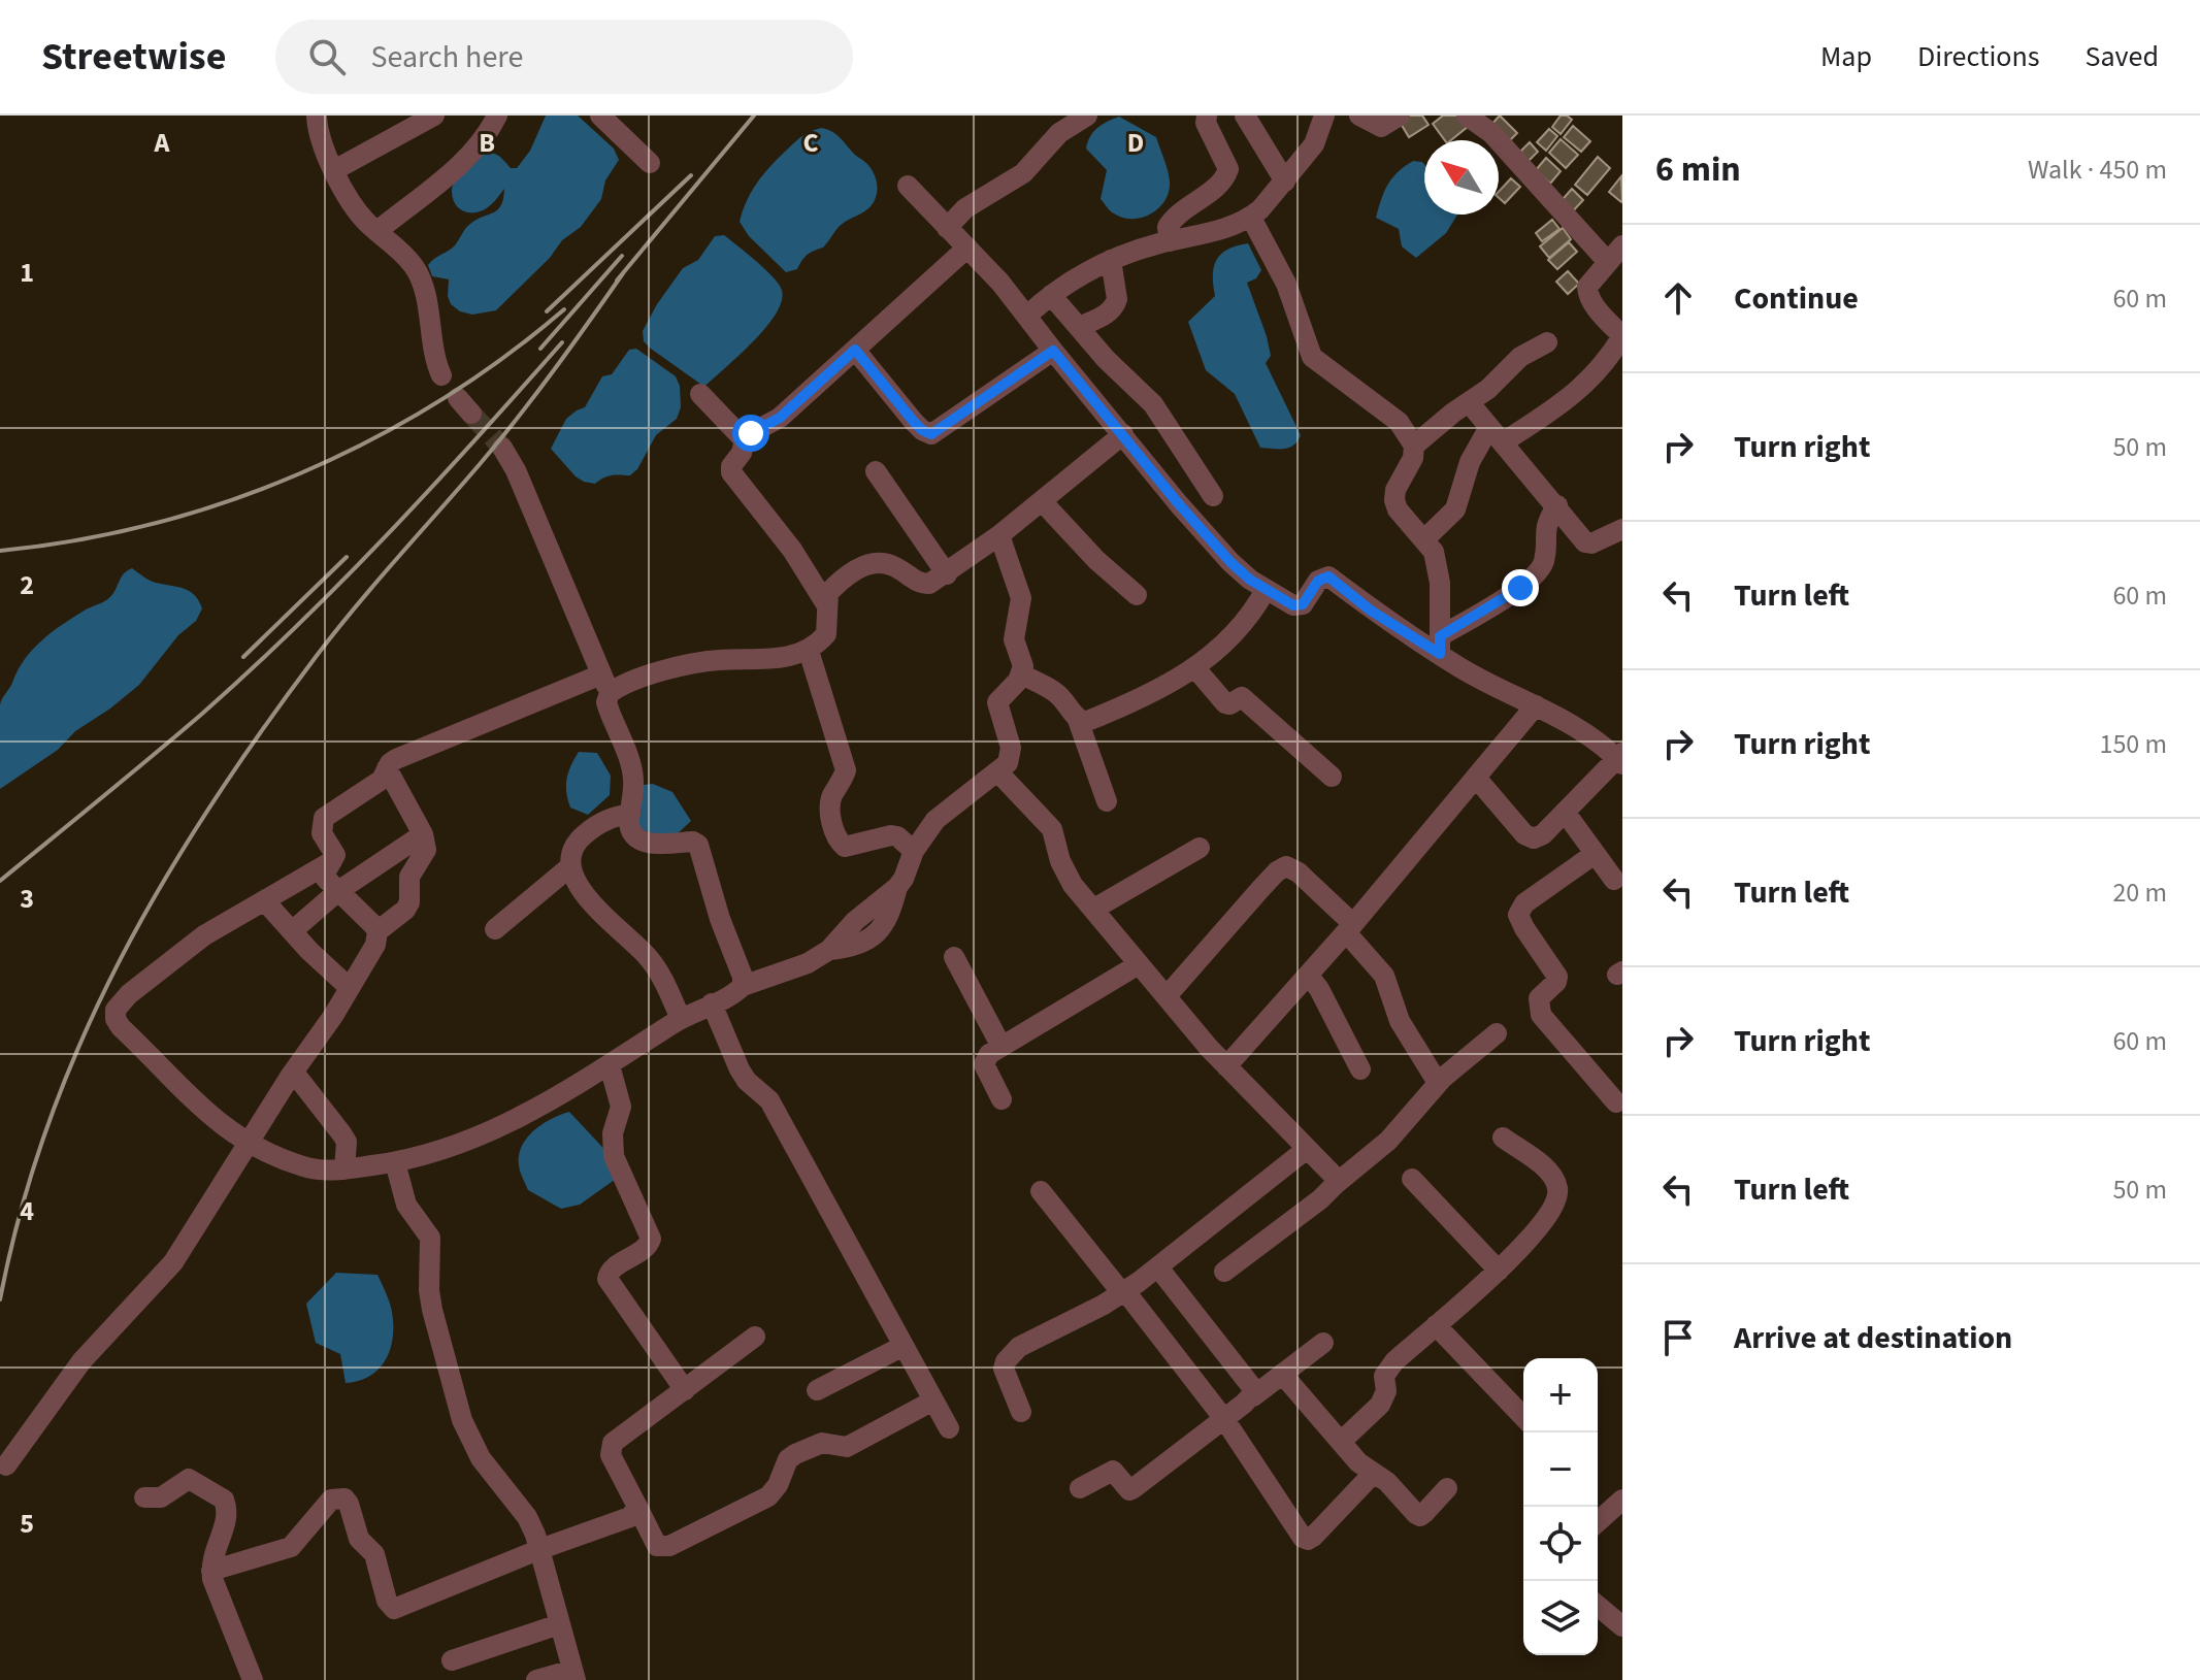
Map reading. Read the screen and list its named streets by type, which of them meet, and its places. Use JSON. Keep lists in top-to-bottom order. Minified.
{"north":"top left","page":{"header":"Streetwise","search":"Search here","nav":["Map","Directions","Saved"],"heading":["6 min","Walk · 450 m"],"list":[["Continue","60 m"],["Turn right","50 m"],["Turn left","60 m"],["Turn right","150 m"],["Turn left","20 m"],["Turn right","60 m"],["Turn left","50 m"],"Arrive at destination"],"map_buttons":["+","−"]},"grid":{"columns":["A","B","C","D"],"rows":["1","2","3","4","5"]}}
